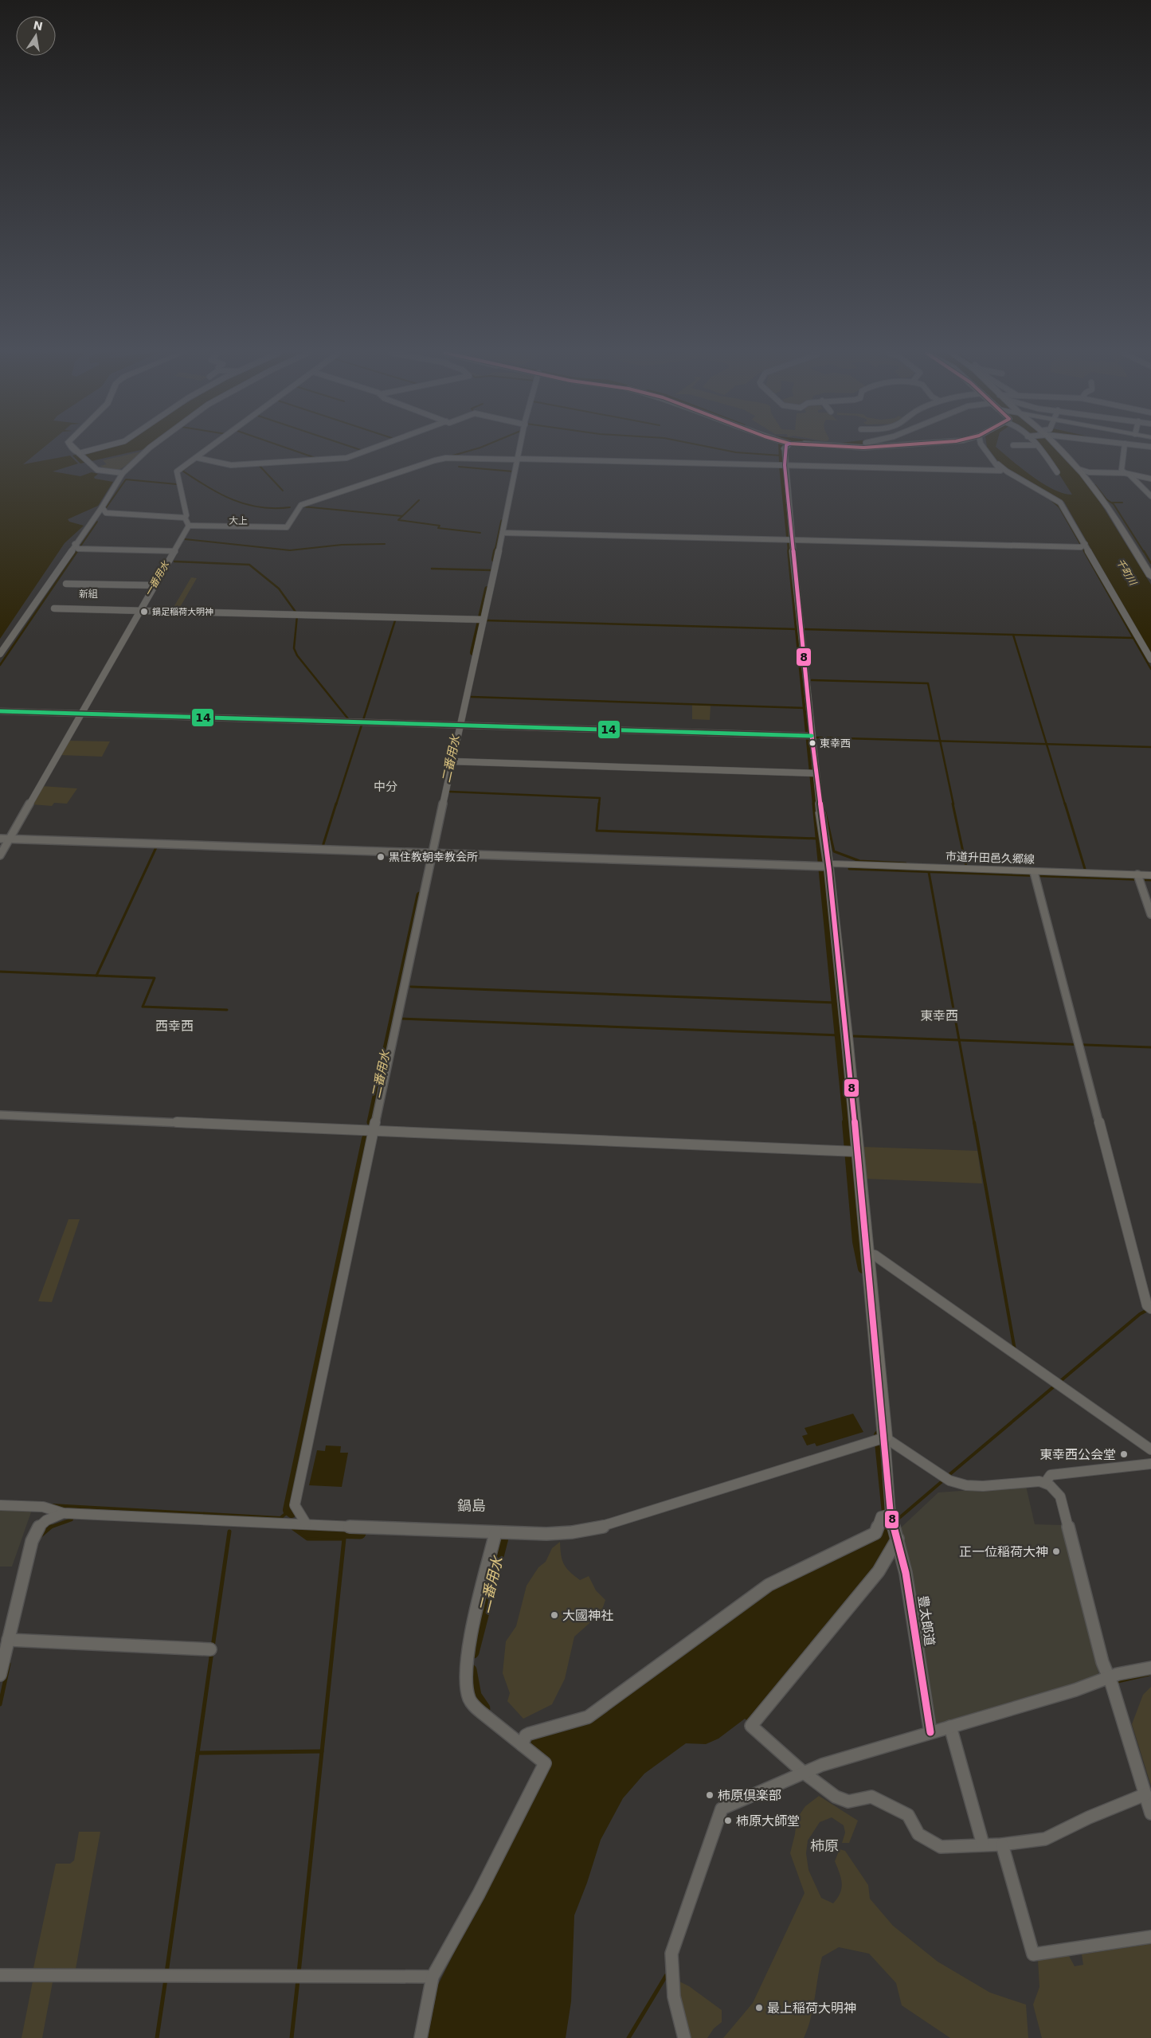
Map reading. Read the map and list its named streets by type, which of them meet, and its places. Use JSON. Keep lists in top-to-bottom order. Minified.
{"streets":{"street":["市道升田邑久郷線","豊太郎道"]},"districts":["大上","新組","中分","東幸西","西幸西","鍋島","柿原"],"water":["千町川","一番用水","二番用水"],"places":["鍋足稲荷大明神","東幸西","黒住教朝幸教会所","東幸西公会堂","正一位稲荷大神","大國神社","柿原倶楽部","柿原大師堂","最上稲荷大明神"],"lines":["transit line 8","transit line 14"],"north":"top"}
